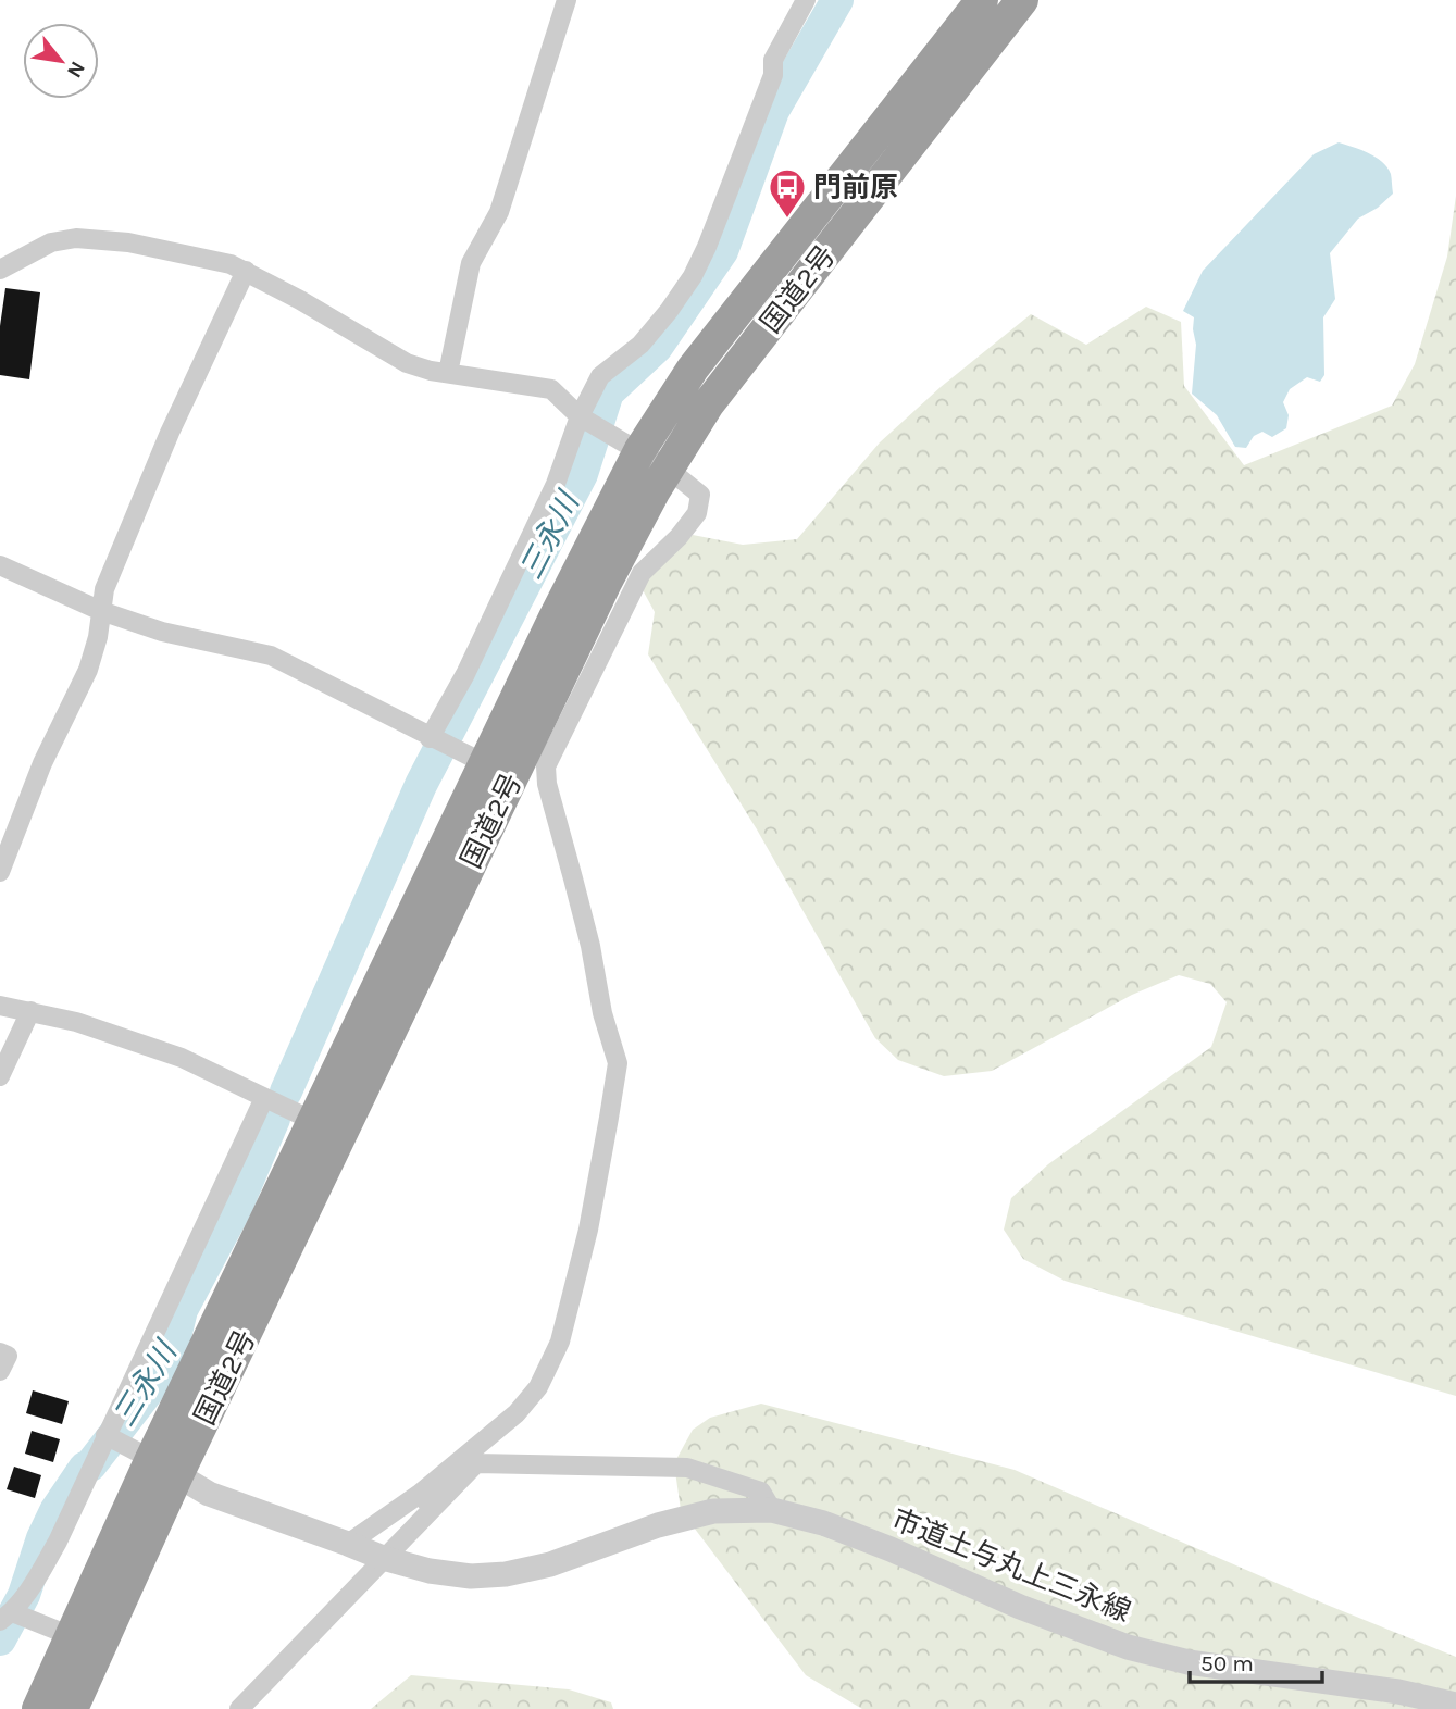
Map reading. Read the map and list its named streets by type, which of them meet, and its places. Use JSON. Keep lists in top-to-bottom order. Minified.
{"streets":{"highway":["国道2号"],"street":["市道土与丸上三永線"]},"crossings":[["国道2号","市道土与丸上三永線"]],"water":["三永川"],"places":{"bus stop":["門前原"]},"scale_bar":"50 m","north":"bottom right"}
